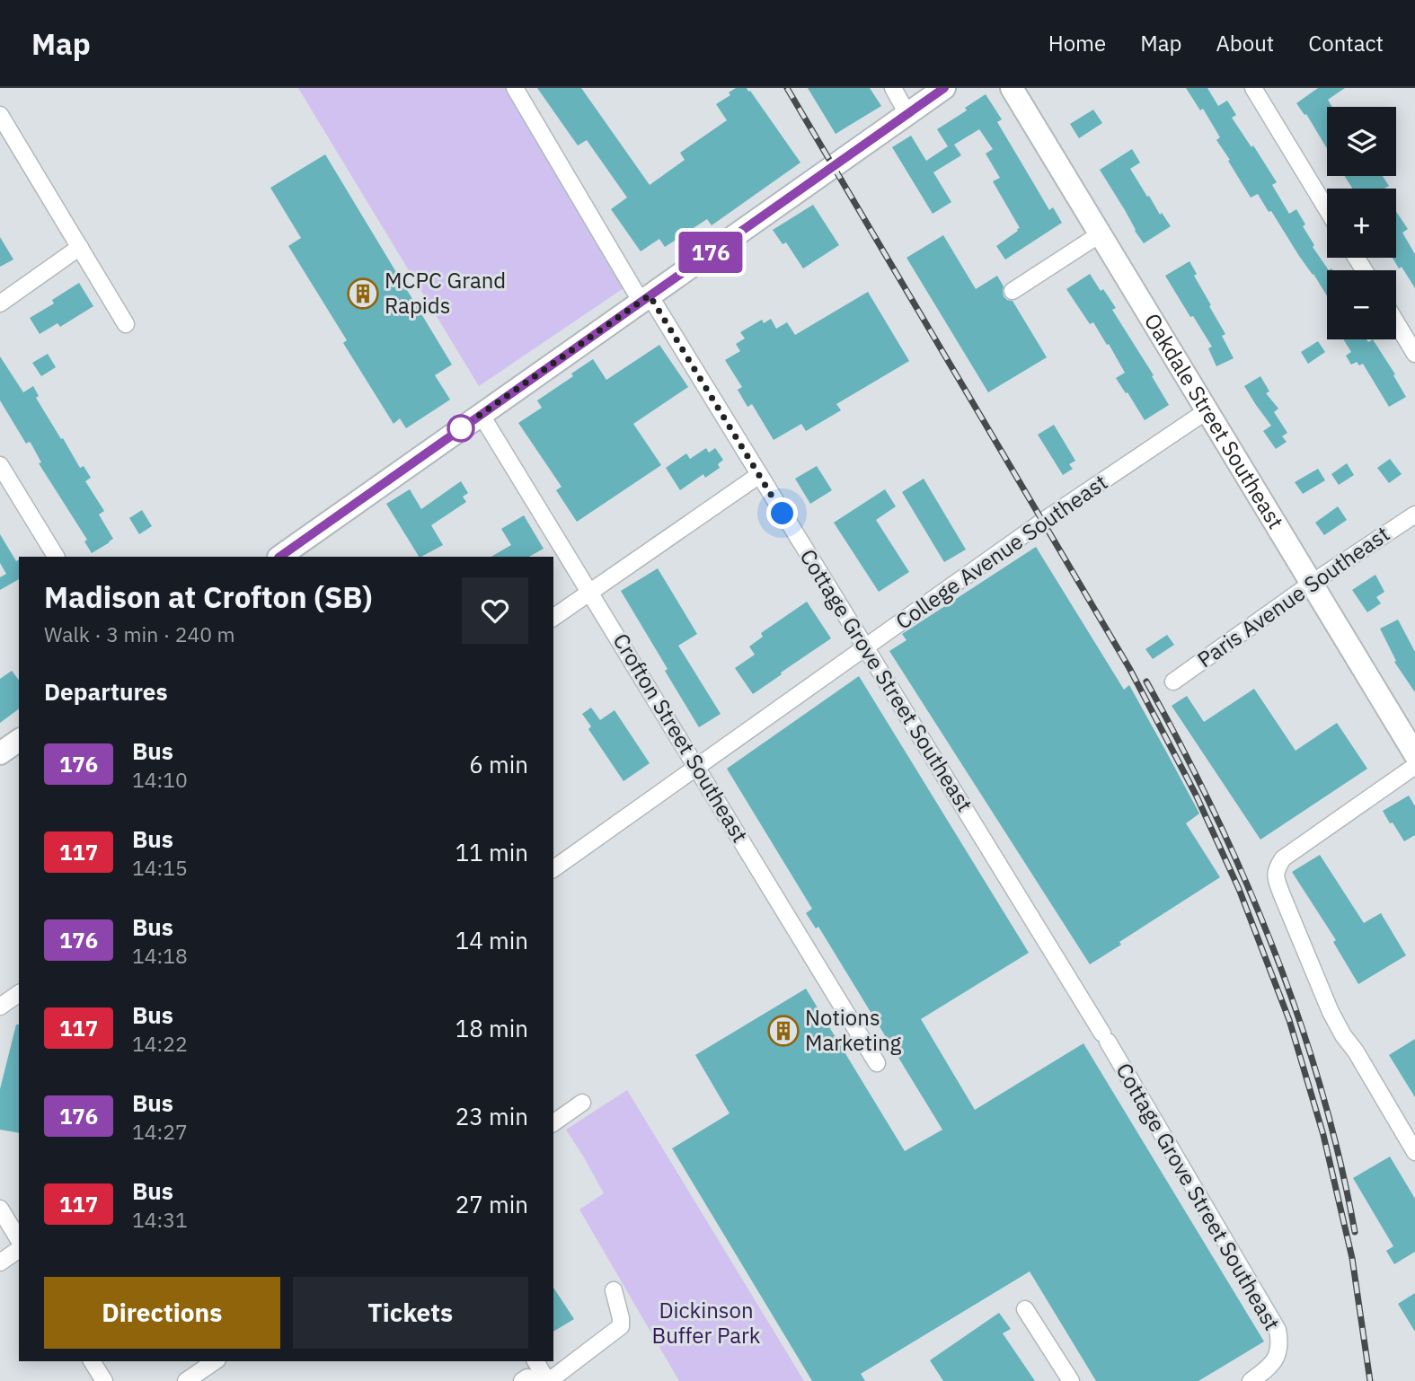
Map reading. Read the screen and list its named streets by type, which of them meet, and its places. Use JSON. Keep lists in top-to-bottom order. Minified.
{"streets":{"street":["Oakdale Street Southeast","College Avenue Southeast","Paris Avenue Southeast","Cottage Grove Street Southeast","Crofton Street Southeast"]},"crossings":[["Oakdale Street Southeast","College Avenue Southeast"],["Oakdale Street Southeast","Paris Avenue Southeast"],["College Avenue Southeast","Cottage Grove Street Southeast"],["College Avenue Southeast","Crofton Street Southeast"]],"parks":["Dickinson Buffer Park"],"places":{"building":["MCPC Grand Rapids","Notions Marketing"]},"lines":["bus line 176"],"page":{"header":"Map","nav":["Home","Map","About","Contact"],"on_map":"176","map_buttons":["+","−"],"heading":[["Madison at Crofton (SB)","Walk · 3 min · 240 m"],"Departures"],"list":[{"mark":"176","name":"Bus","note":"14:10","value":"6 min"},{"mark":"117","name":"Bus","note":"14:15","value":"11 min"},{"mark":"176","name":"Bus","note":"14:18","value":"14 min"},{"mark":"117","name":"Bus","note":"14:22","value":"18 min"},{"mark":"176","name":"Bus","note":"14:27","value":"23 min"},{"mark":"117","name":"Bus","note":"14:31","value":"27 min"}],"buttons":["Directions","Tickets"]}}
